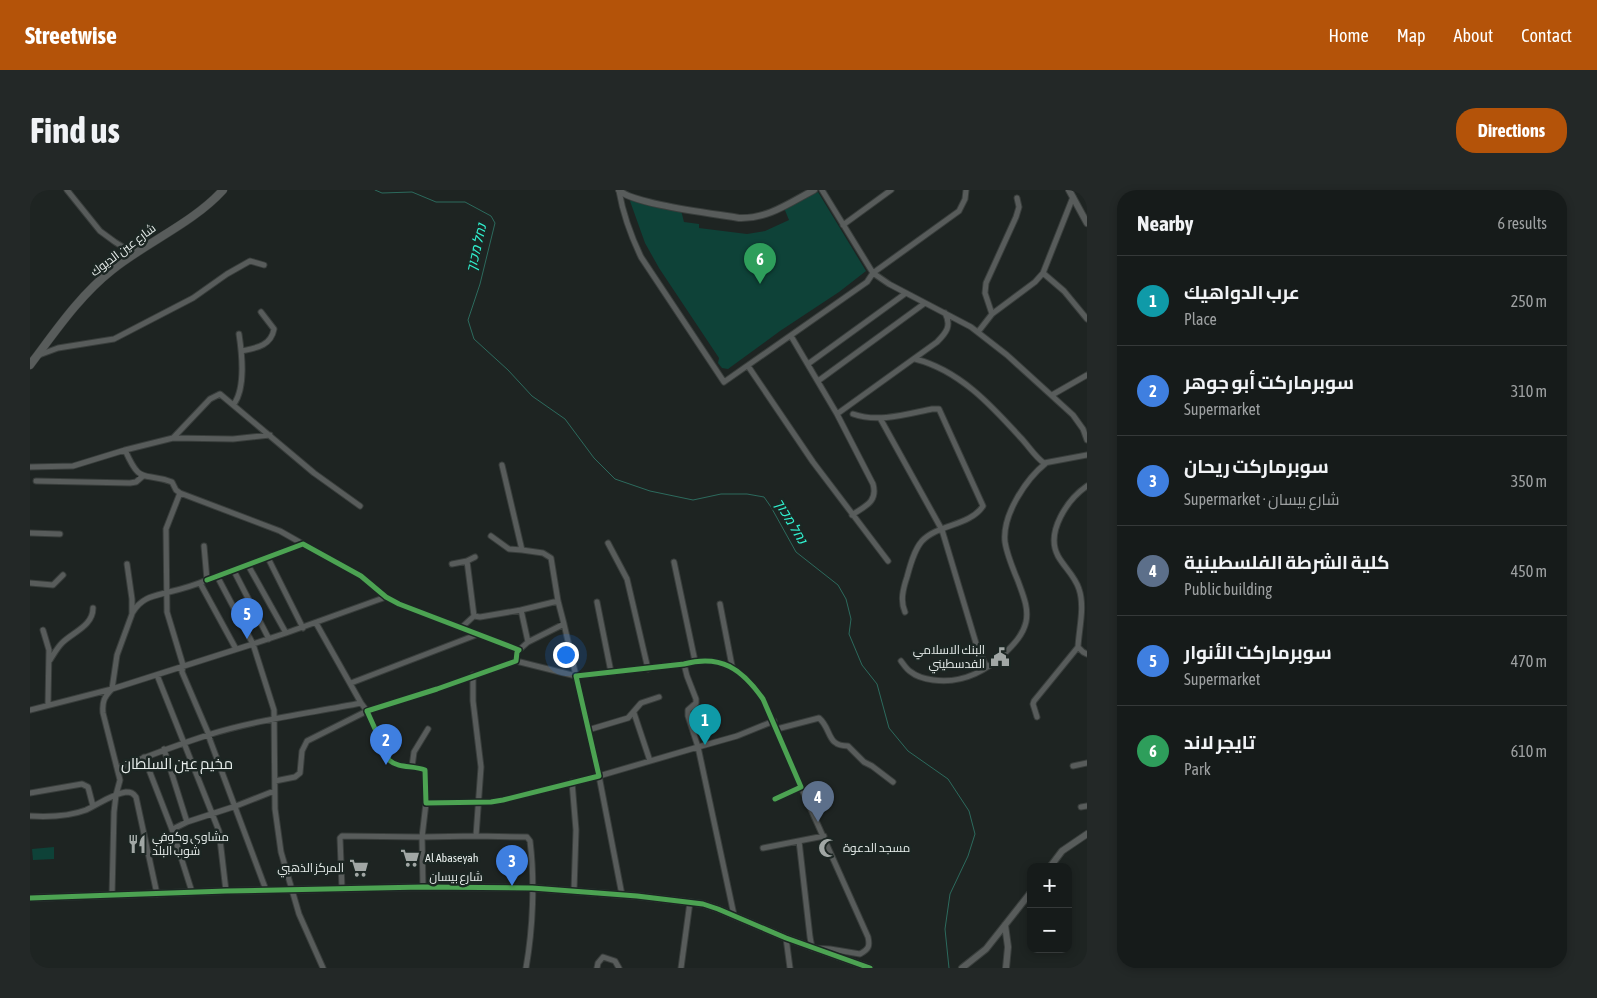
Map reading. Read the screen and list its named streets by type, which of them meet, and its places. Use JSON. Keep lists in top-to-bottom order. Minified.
{"streets":{"main road":["شارع عين الديوك"],"street":["شارع بيسان"]},"districts":["مخيم عين السلطان"],"water":["נחל מכוך"],"places":{"public building":["البنك الاسلامي الفدسطيني"],"restaurant":["مشاوي وكوفي شوب البلد"],"mosque":["مسجد الدعوة"],"supermarket":["Al Abaseyah","المركز الذهبي"]},"page":{"header":"Streetwise","nav":["Home","Map","About","Contact"],"buttons":"Directions","title":"Find us","heading":["Nearby","6 results"],"pins":["6","5","1","2","4","3"],"list":[{"mark":"1","name":"عرب الدواهيك","note":"Place","value":"250 m"},{"mark":"2","name":"سوبرماركت أبو جوهر","note":"Supermarket","value":"310 m"},{"mark":"3","name":"سوبرماركت ريحان","note":"Supermarket · شارع بيسان","value":"350 m"},{"mark":"4","name":"كلية الشرطة الفلسطينية","note":"Public building","value":"450 m"},{"mark":"5","name":"سوبرماركت الأنوار","note":"Supermarket","value":"470 m"},{"mark":"6","name":"تايجر لاند","note":"Park","value":"610 m"}],"map_buttons":["+","−"]}}
